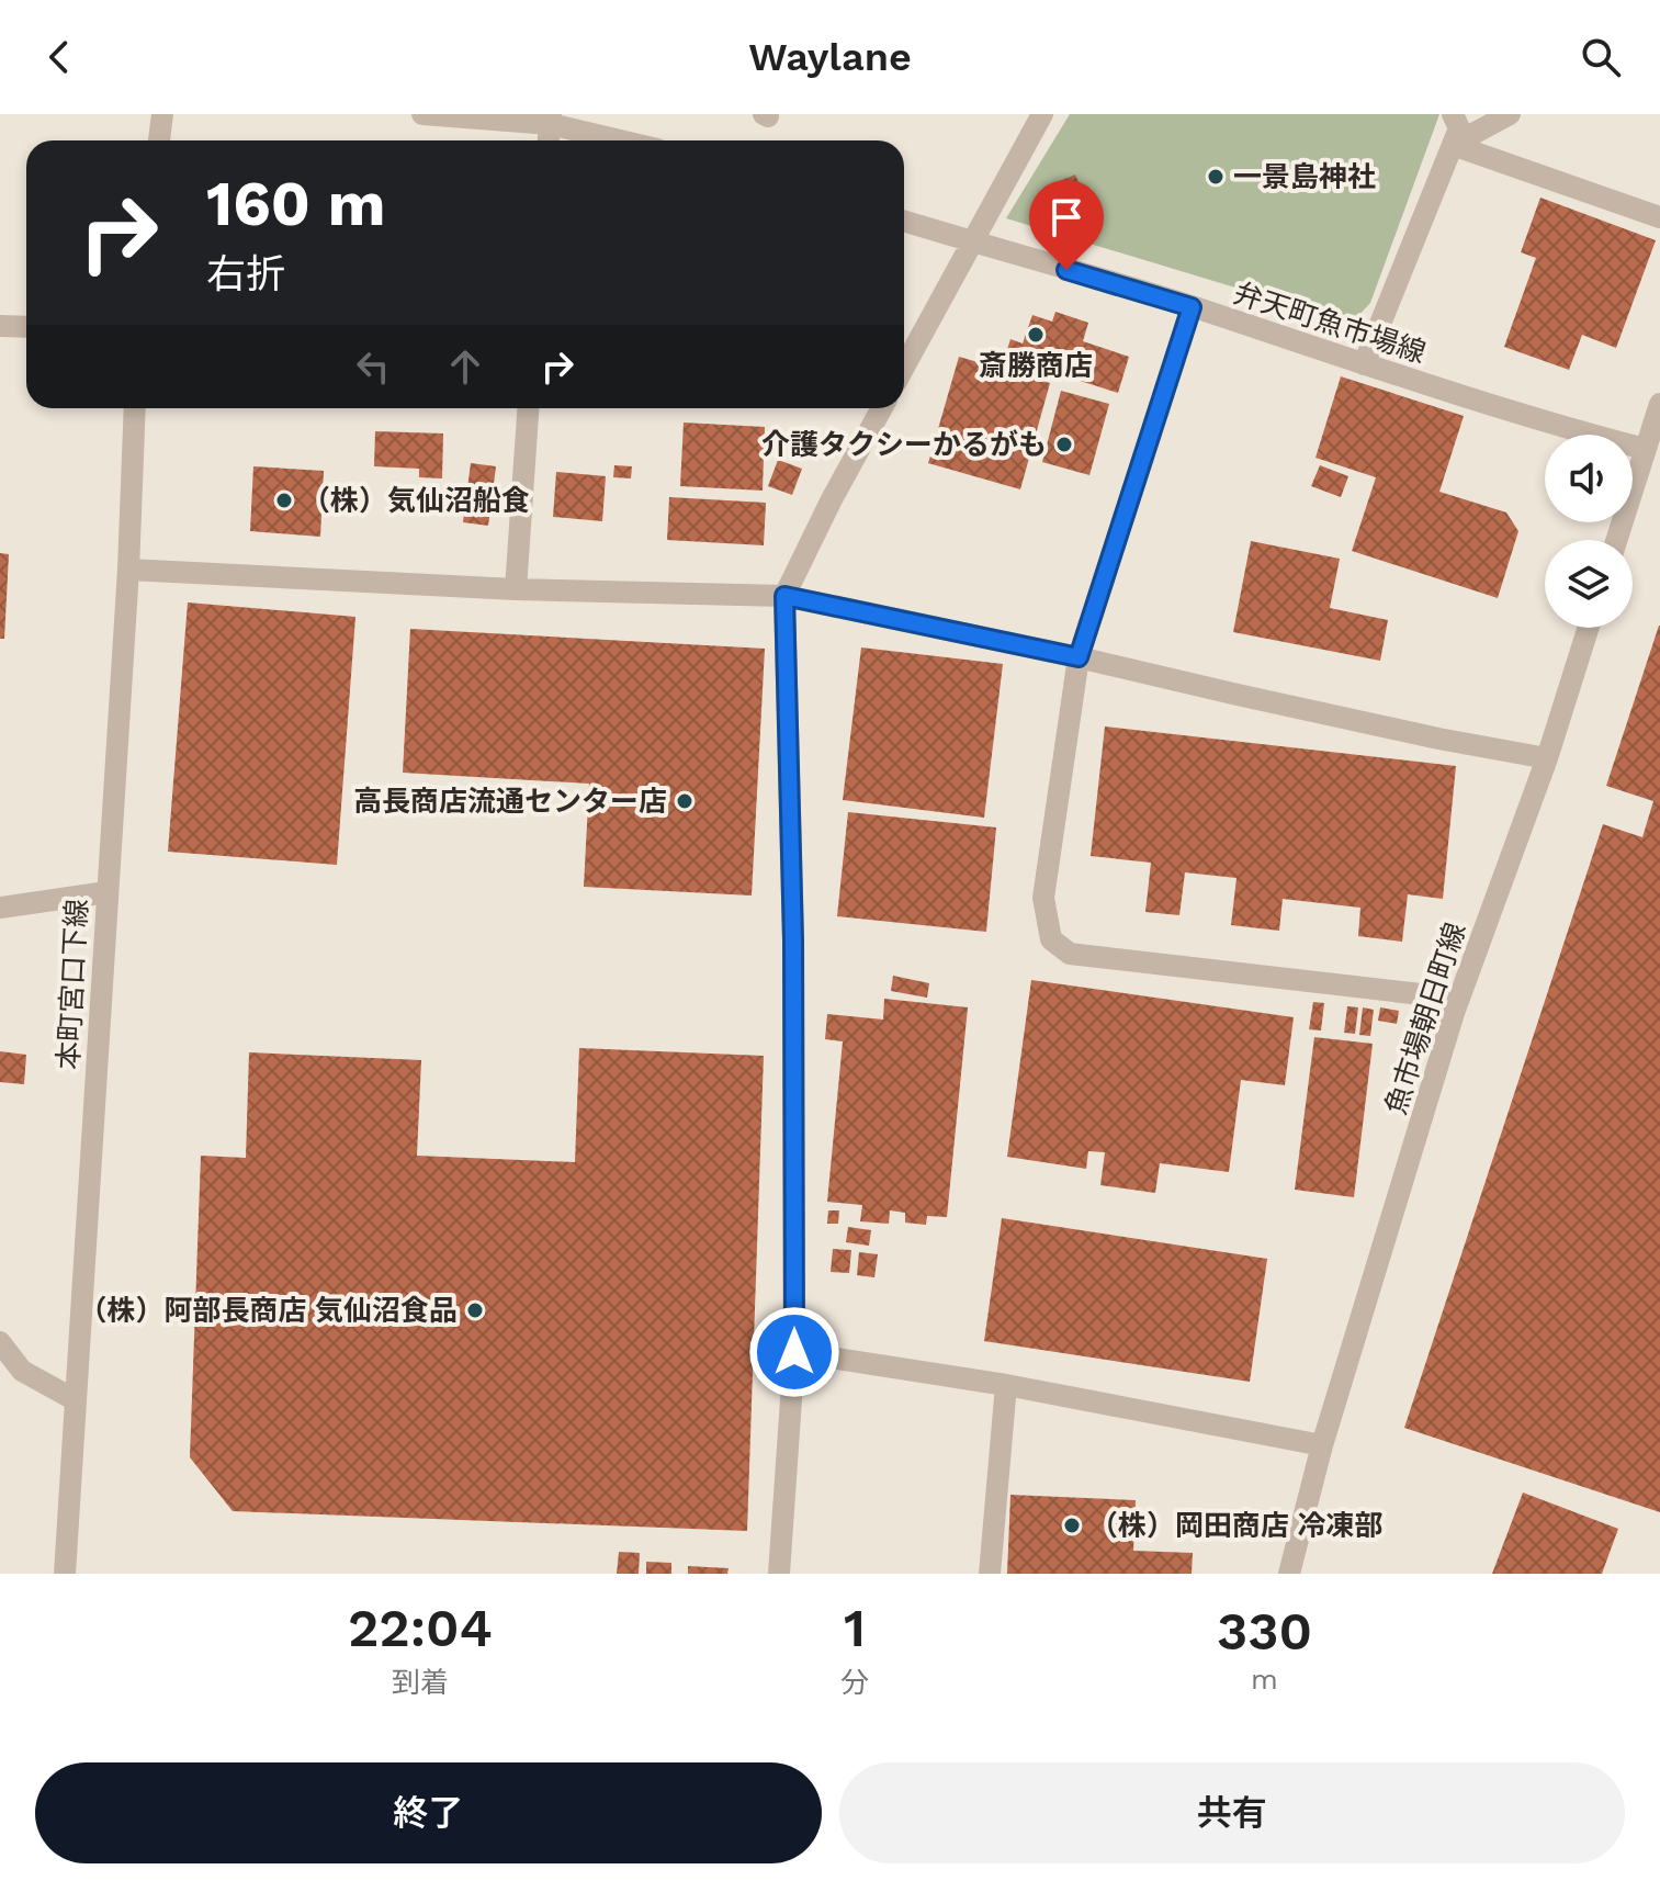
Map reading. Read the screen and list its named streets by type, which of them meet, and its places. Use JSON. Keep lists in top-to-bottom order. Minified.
{"streets":{"street":["弁天町魚市場線","本町宮口下線","魚市場朝日町線"]},"places":["一景島神社","斎勝商店","介護タクシーかるがも","（株）気仙沼船食","高長商店流通センター店","（株）阿部長商店 気仙沼食品","（株）岡田商店 冷凍部"],"page":{"header":"Waylane","turn":["160 m","右折"],"eta":["22:04","到着","1","分","330","m"],"buttons":["終了","共有"]}}
